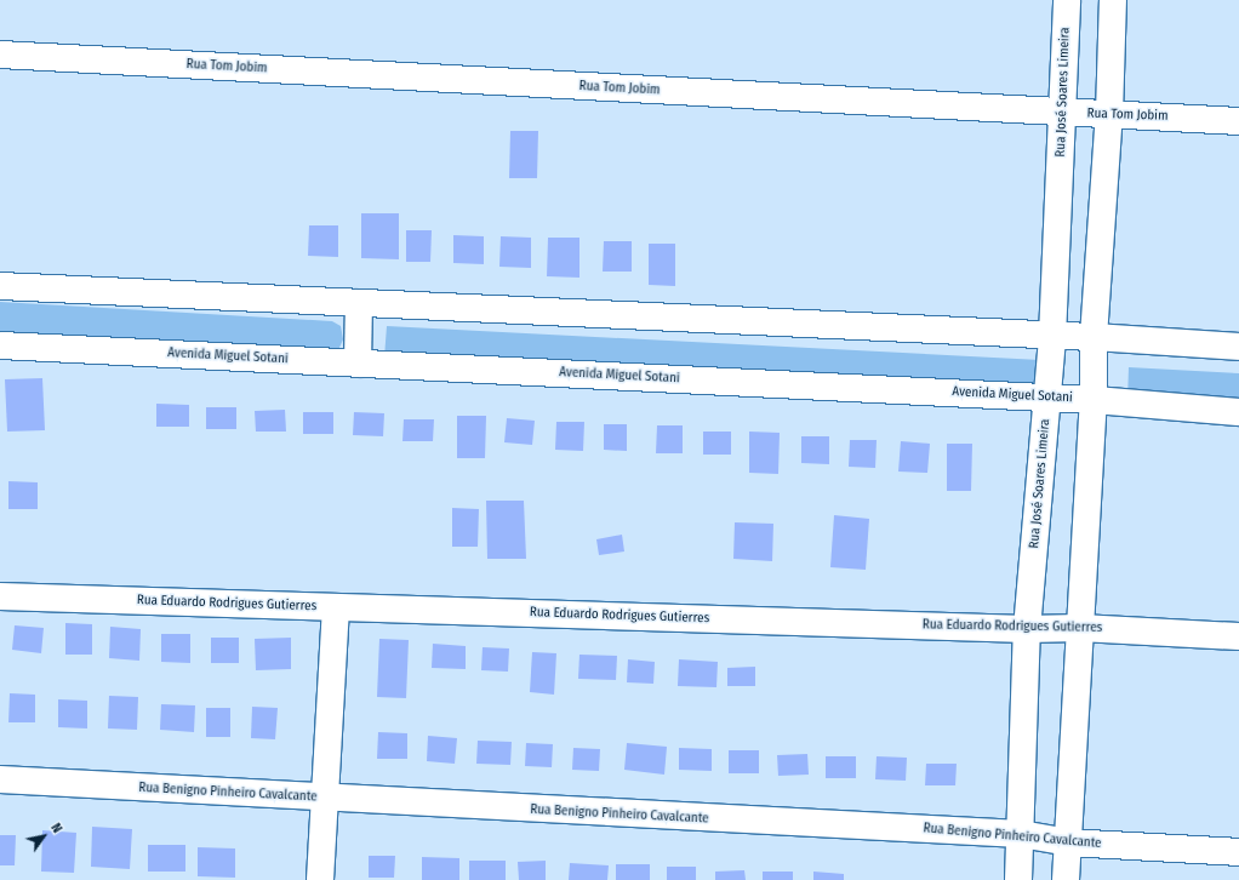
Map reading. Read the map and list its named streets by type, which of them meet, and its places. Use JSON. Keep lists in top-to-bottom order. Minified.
{"streets":{"street":["Rua Tom Jobim","Rua José Soares Limeira","Avenida Miguel Sotani","Rua Eduardo Rodrigues Gutierres","Rua Benigno Pinheiro Cavalcante"]},"crossings":[["Rua Tom Jobim","Rua José Soares Limeira"],["Rua José Soares Limeira","Avenida Miguel Sotani"],["Rua José Soares Limeira","Rua Eduardo Rodrigues Gutierres"],["Rua José Soares Limeira","Rua Benigno Pinheiro Cavalcante"]],"north":"top right"}
